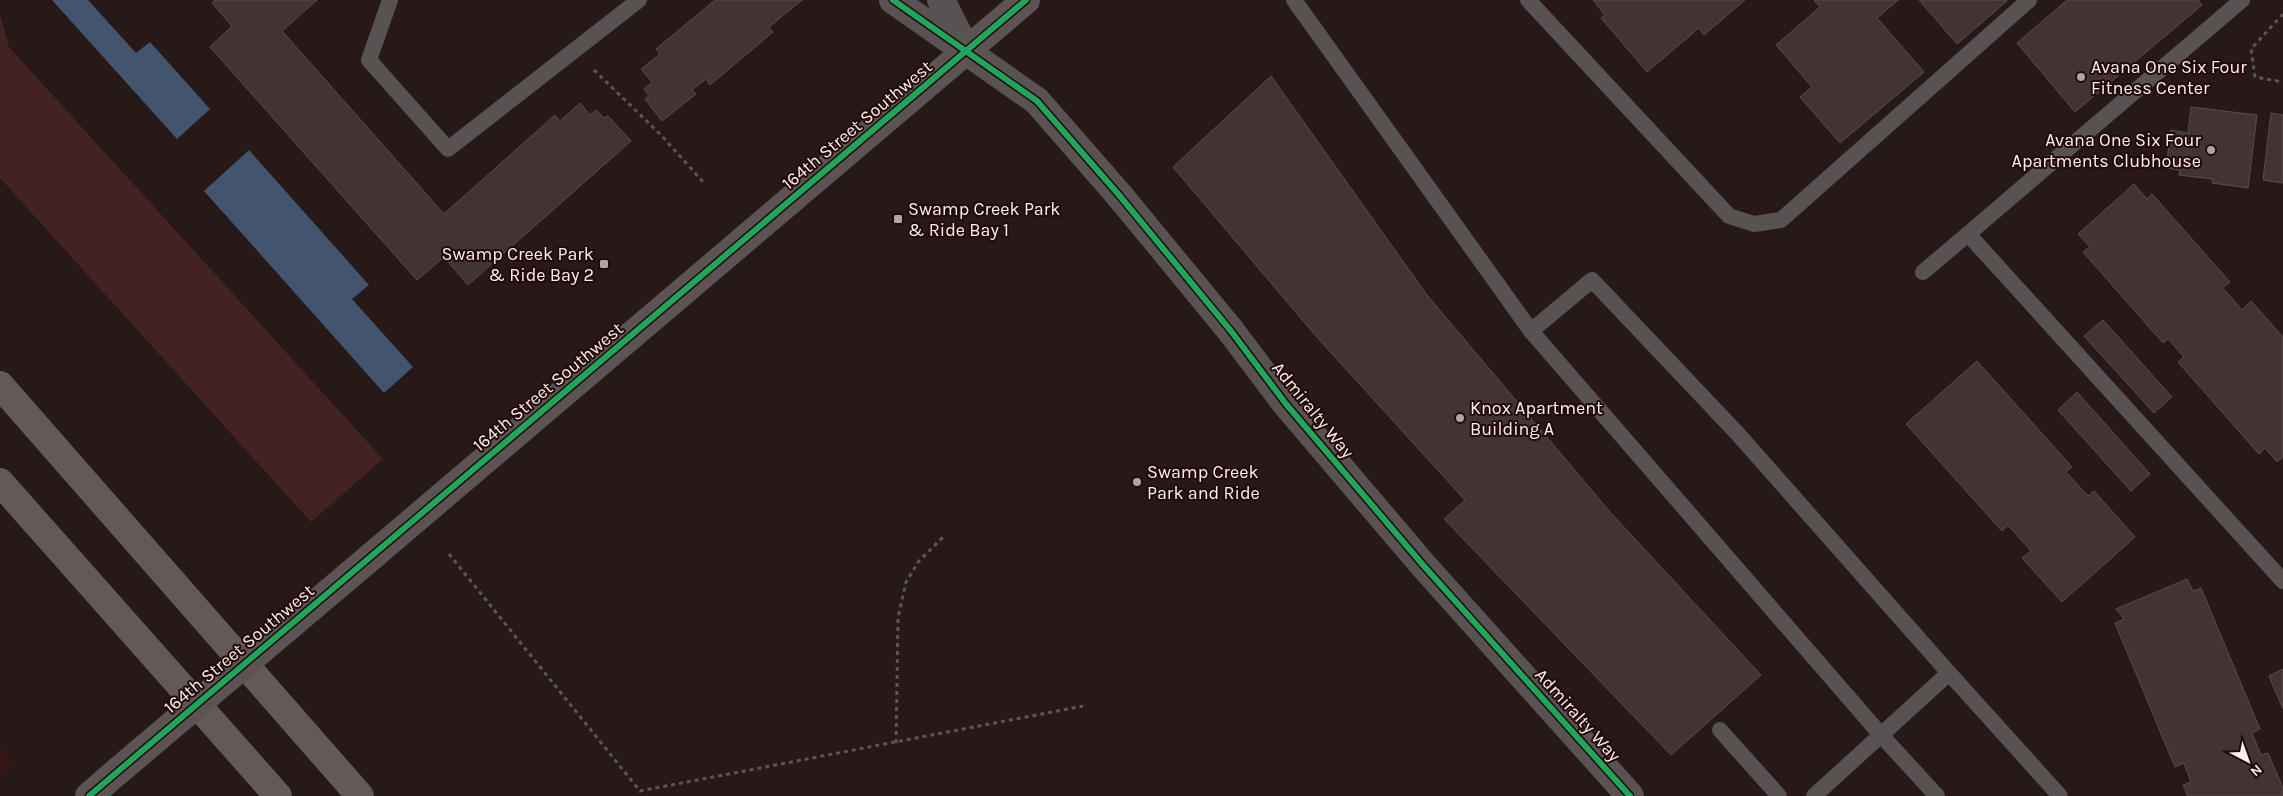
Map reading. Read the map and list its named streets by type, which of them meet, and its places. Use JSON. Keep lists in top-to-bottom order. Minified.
{"streets":{"main road":["164th Street Southwest"],"street":["Admiralty Way"]},"crossings":[["164th Street Southwest","Admiralty Way"]],"places":{"other":["Avana One Six Four Fitness Center","Avana One Six Four Apartments Clubhouse","Knox Apartment Building A","Swamp Creek Park and Ride"],"transit":["Swamp Creek Park & Ride Bay 1","Swamp Creek Park & Ride Bay 2"]},"north":"bottom right"}
